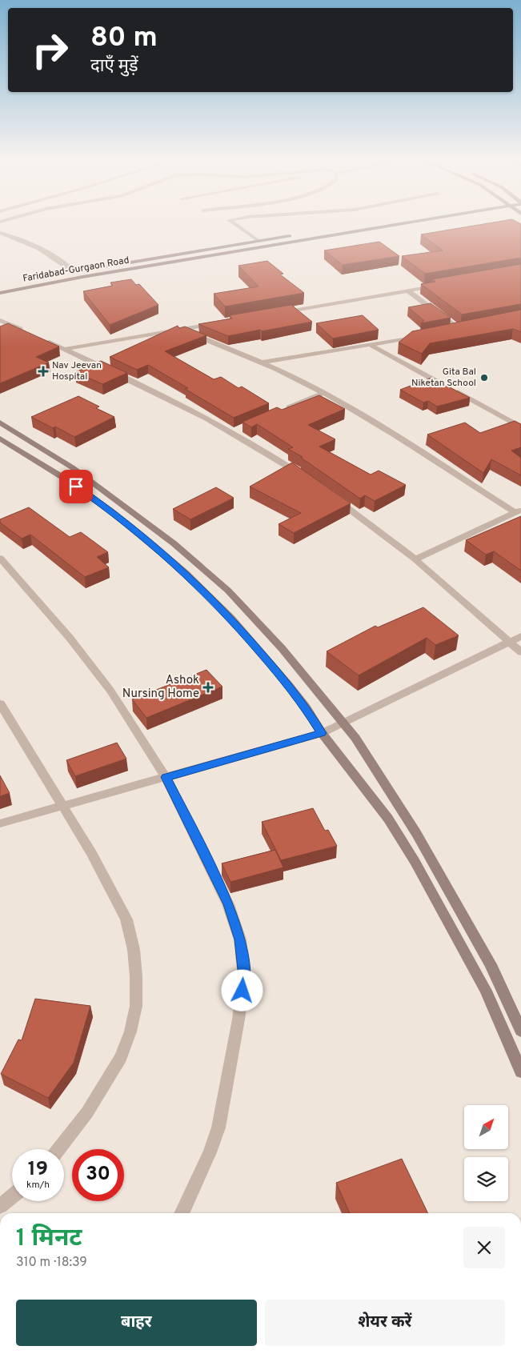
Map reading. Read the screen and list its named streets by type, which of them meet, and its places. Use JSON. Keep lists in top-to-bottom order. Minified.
{"streets":{"main road":["Faridabad-Gurgaon Road"]},"places":{"health":["Nav Jeevan Hospital","Ashok Nursing Home"],"other":["Gita Bal Niketan School"]},"north":"top right","page":{"turn":["80 m","दाएँ मुड़ें"],"speed":"19 km/h","limit":"30","heading":["1 मिनट","310 m · 18:39"],"buttons":["बाहर","शेयर करें"]}}
